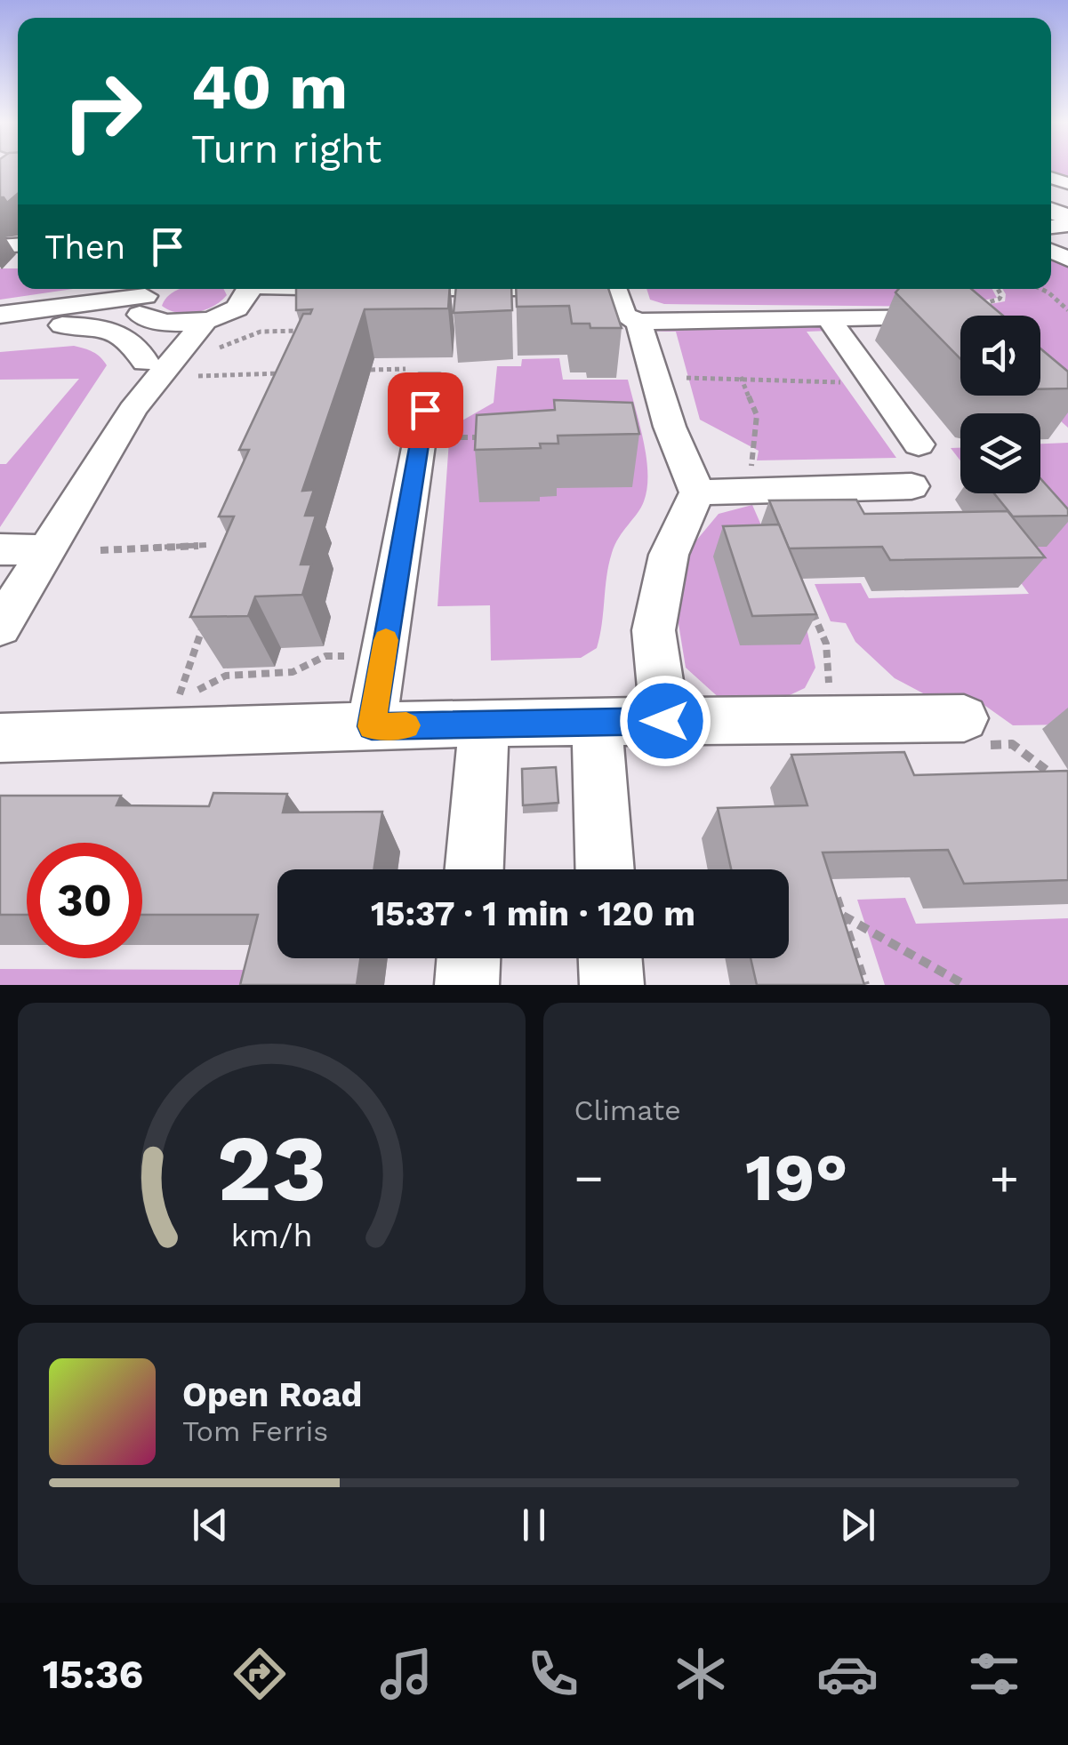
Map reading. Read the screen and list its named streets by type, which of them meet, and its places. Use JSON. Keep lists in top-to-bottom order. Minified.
{"page":{"turn":["40 m","Turn right"],"then":"Then","limit":"30","trip":"15:37 · 1 min · 120 m","tile":"Climate","heat":["−","19°","+"],"song":["Open Road","Tom Ferris"],"tabs":"15:36","gauge":["23","km/h"]}}
